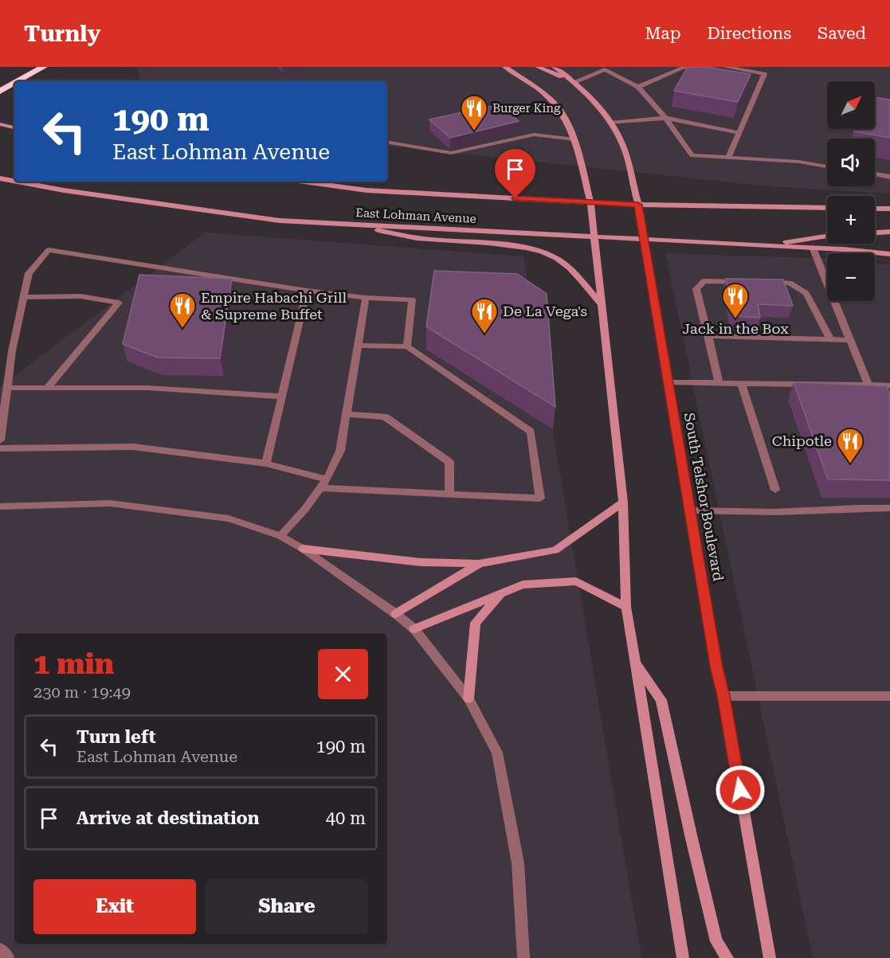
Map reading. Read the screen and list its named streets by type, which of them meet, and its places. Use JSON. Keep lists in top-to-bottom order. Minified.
{"streets":{"main road":["East Lohman Avenue","South Telshor Boulevard"]},"crossings":[["East Lohman Avenue","South Telshor Boulevard"]],"places":{"restaurant":["Burger King","Jack in the Box","Empire Habachi Grill & Supreme Buffet","De La Vega's","Chipotle"]},"north":"top right","page":{"header":"Turnly","nav":["Map","Directions","Saved"],"map_buttons":["+","−"],"turn":["190 m","East Lohman Avenue"],"heading":["1 min","230 m · 19:49"],"list":[{"name":"Turn left","note":"East Lohman Avenue","value":"190 m"},{"name":"Arrive at destination","value":"40 m"}],"buttons":["Exit","Share"]}}
